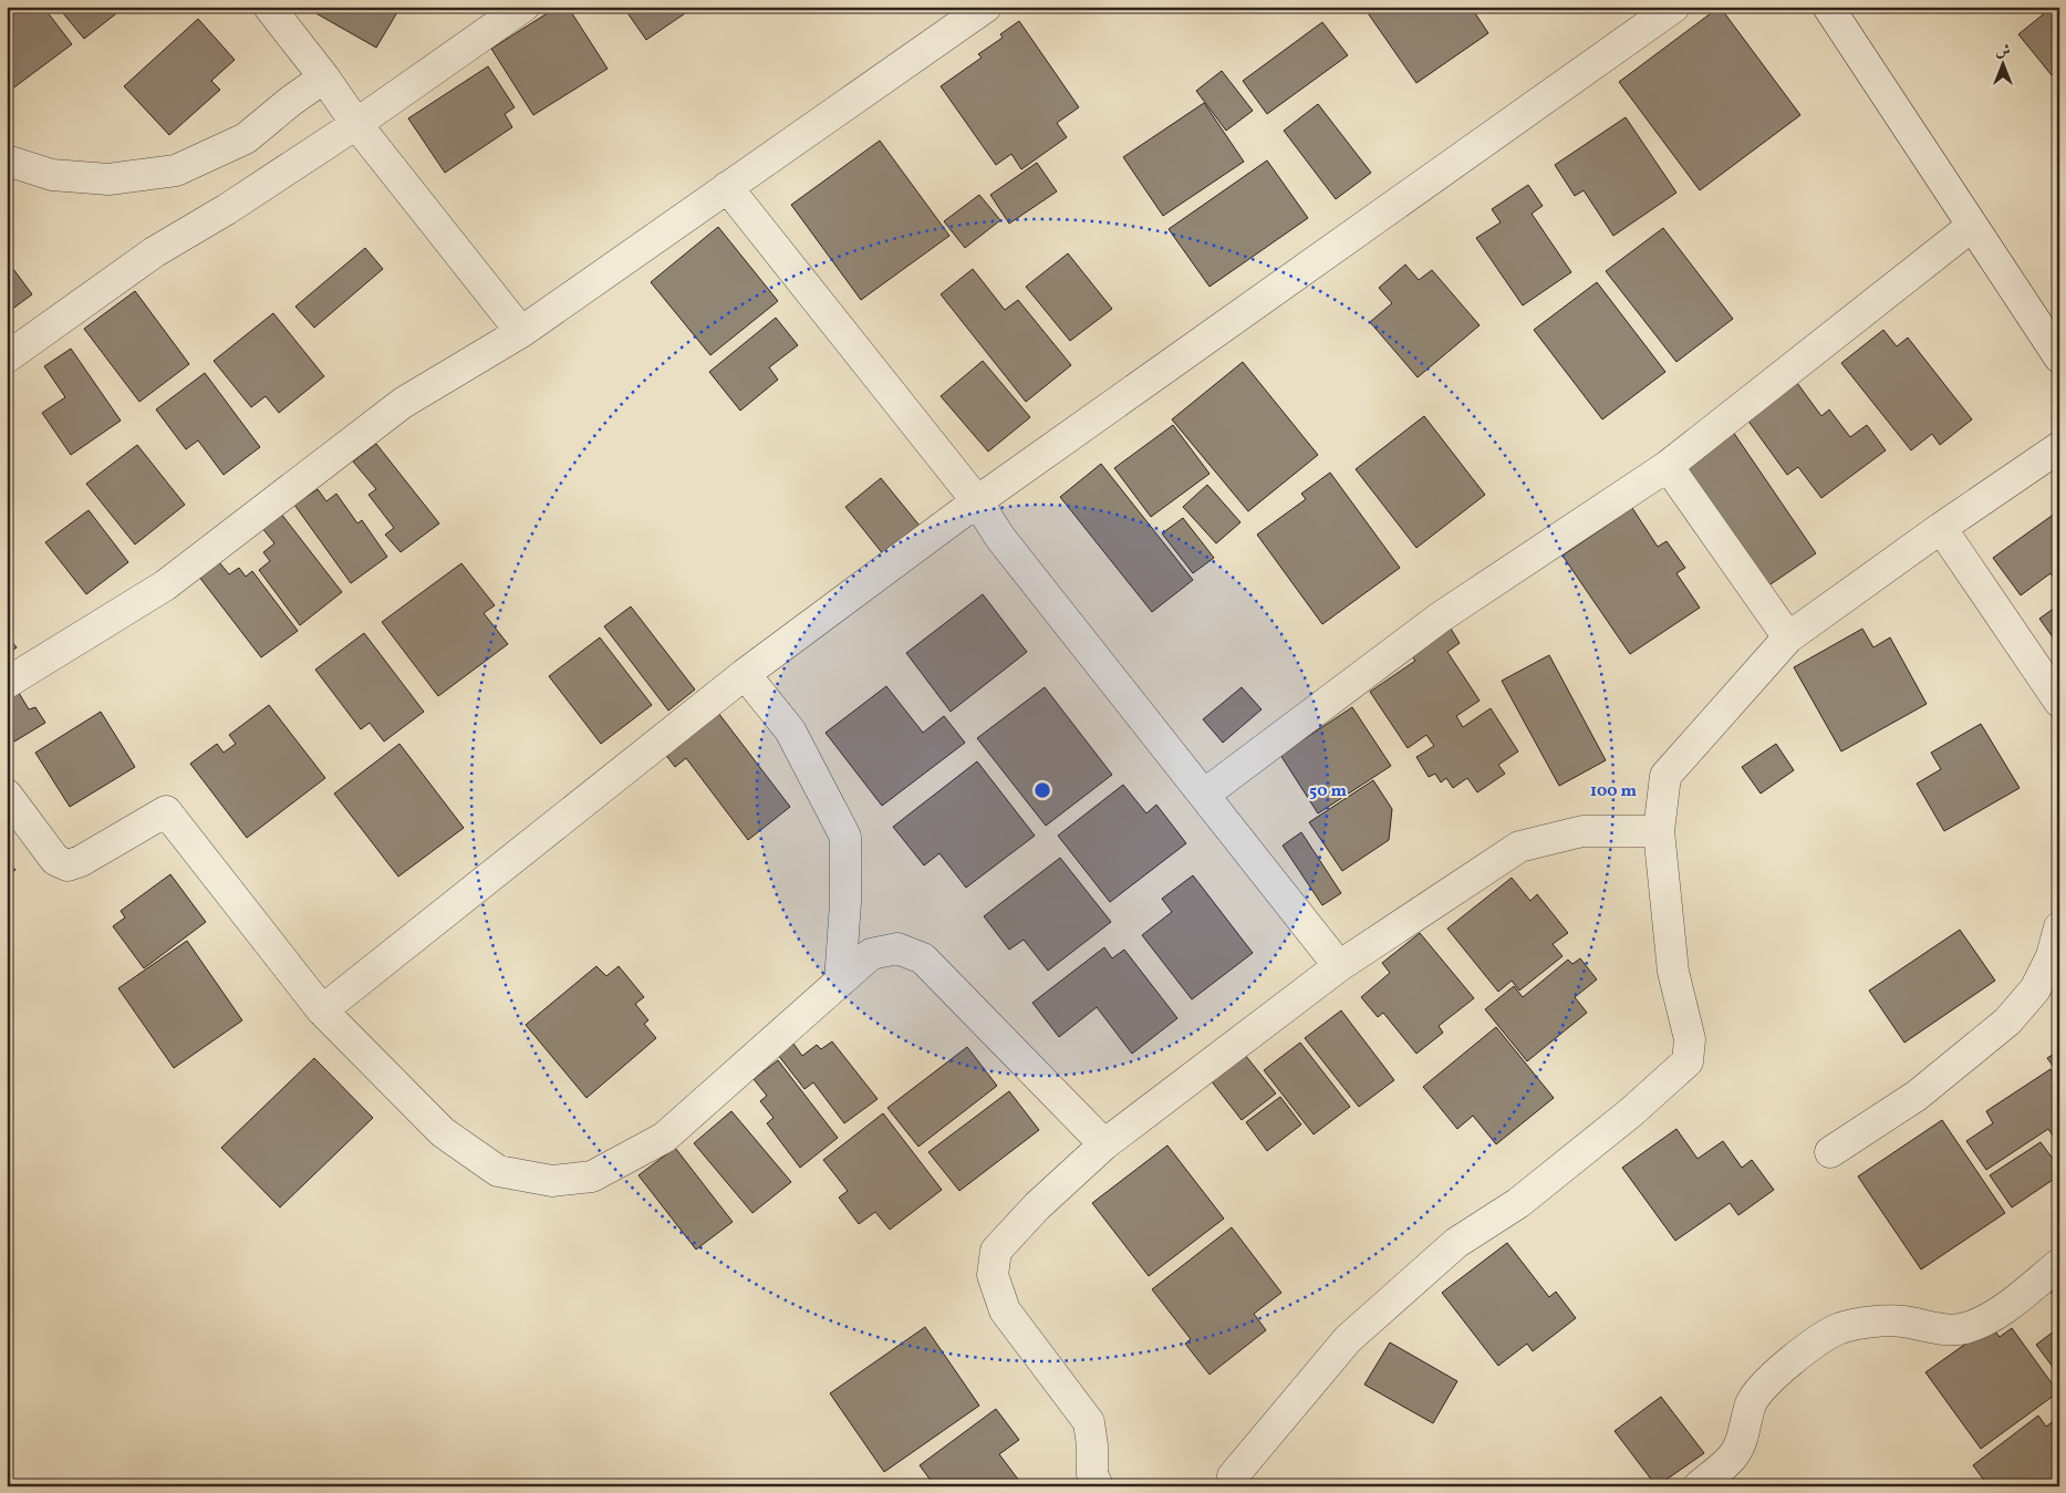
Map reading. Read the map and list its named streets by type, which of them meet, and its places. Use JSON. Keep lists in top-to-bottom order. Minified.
{"north":"top","rings":["50 m","100 m"]}
